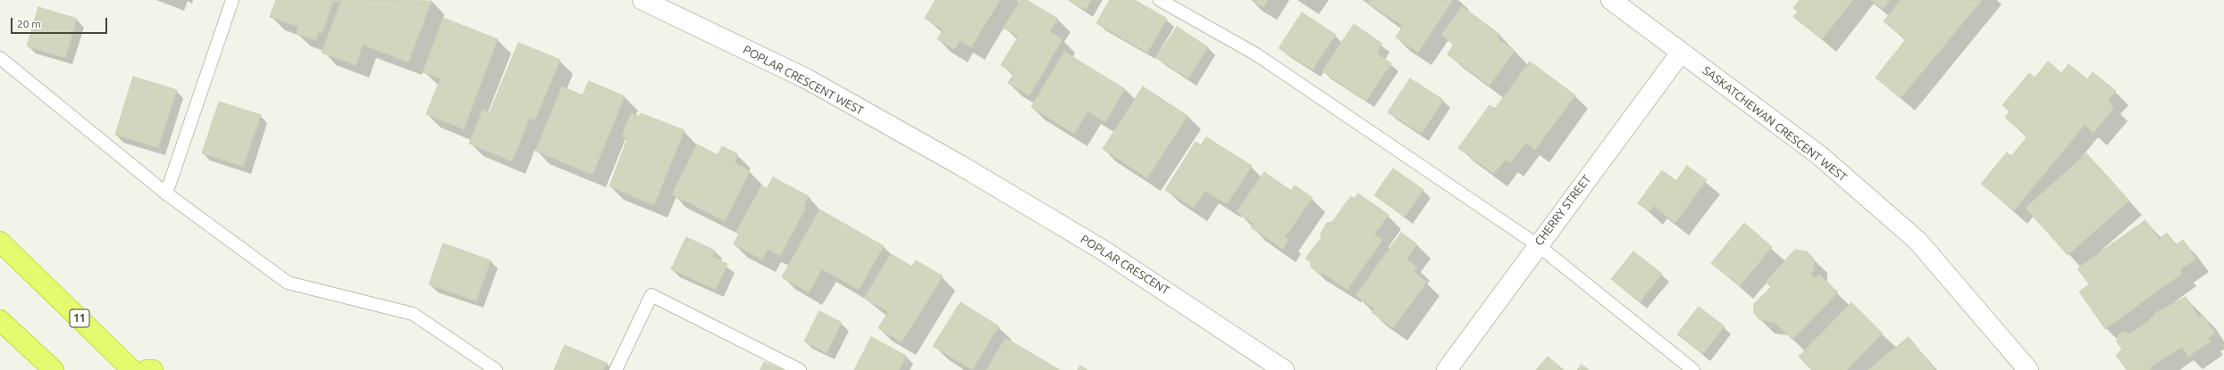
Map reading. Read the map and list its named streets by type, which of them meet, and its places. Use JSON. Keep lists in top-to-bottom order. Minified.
{"streets":{"highway":["11"],"street":["POPLAR CRESCENT WEST","SASKATCHEWAN CRESCENT WEST","CHERRY STREET","POPLAR CRESCENT"]},"crossings":[["POPLAR CRESCENT WEST","POPLAR CRESCENT"],["SASKATCHEWAN CRESCENT WEST","CHERRY STREET"]],"scale_bar":"20 m"}
